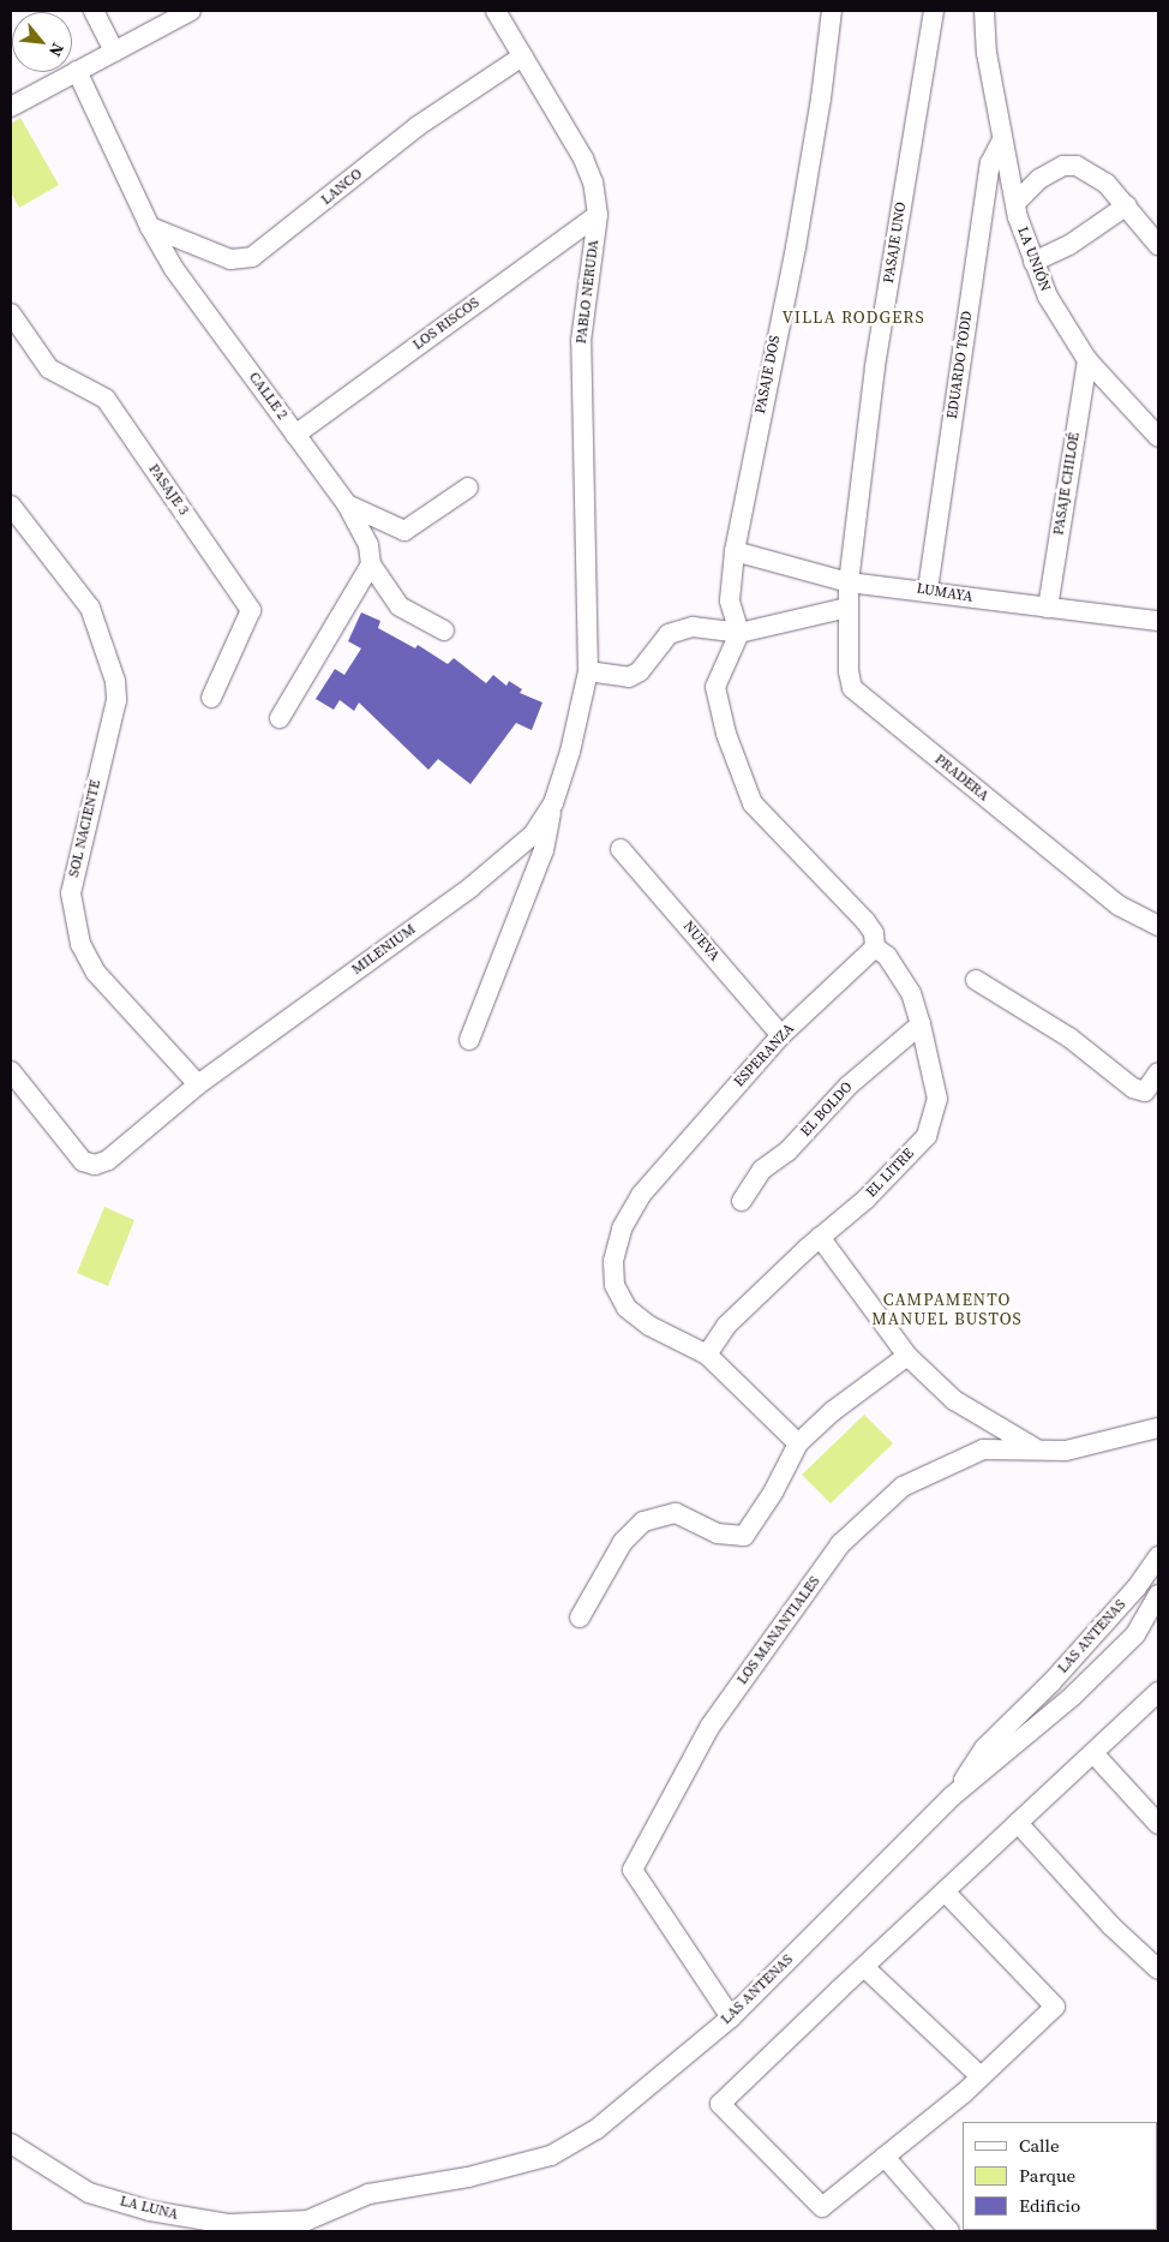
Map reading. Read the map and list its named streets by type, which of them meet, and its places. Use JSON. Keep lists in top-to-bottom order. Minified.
{"streets":{"street":["LANCO","PASAJE UNO","LA UNIÓN","PABLO NERUDA","LOS RISCOS","EDUARDO TODD","PASAJE DOS","CALLE 2","PASAJE CHILOÉ","PASAJE 3","LUMAYA","PRADERA","SOL NACIENTE","NUEVA","MILENIUM","ESPERANZA","EL BOLDO","EL LITRE","LOS MANANTIALES","LAS ANTENAS","LA LUNA"]},"crossings":[["LANCO","PABLO NERUDA"],["LANCO","CALLE 2"],["PASAJE UNO","LUMAYA"],["PASAJE UNO","PRADERA"],["LA UNIÓN","EDUARDO TODD"],["LA UNIÓN","PASAJE CHILOÉ"],["PABLO NERUDA","LOS RISCOS"],["PABLO NERUDA","MILENIUM"],["LOS RISCOS","CALLE 2"],["EDUARDO TODD","LUMAYA"],["PASAJE DOS","LUMAYA"],["PASAJE CHILOÉ","LUMAYA"],["LUMAYA","PRADERA"],["SOL NACIENTE","MILENIUM"],["NUEVA","ESPERANZA"],["ESPERANZA","EL LITRE"],["EL BOLDO","EL LITRE"],["LOS MANANTIALES","LAS ANTENAS"],["LAS ANTENAS","LA LUNA"]],"districts":["VILLA RODGERS","CAMPAMENTO MANUEL BUSTOS"],"legend":["Calle","Parque","Edificio"],"north":"bottom right"}
